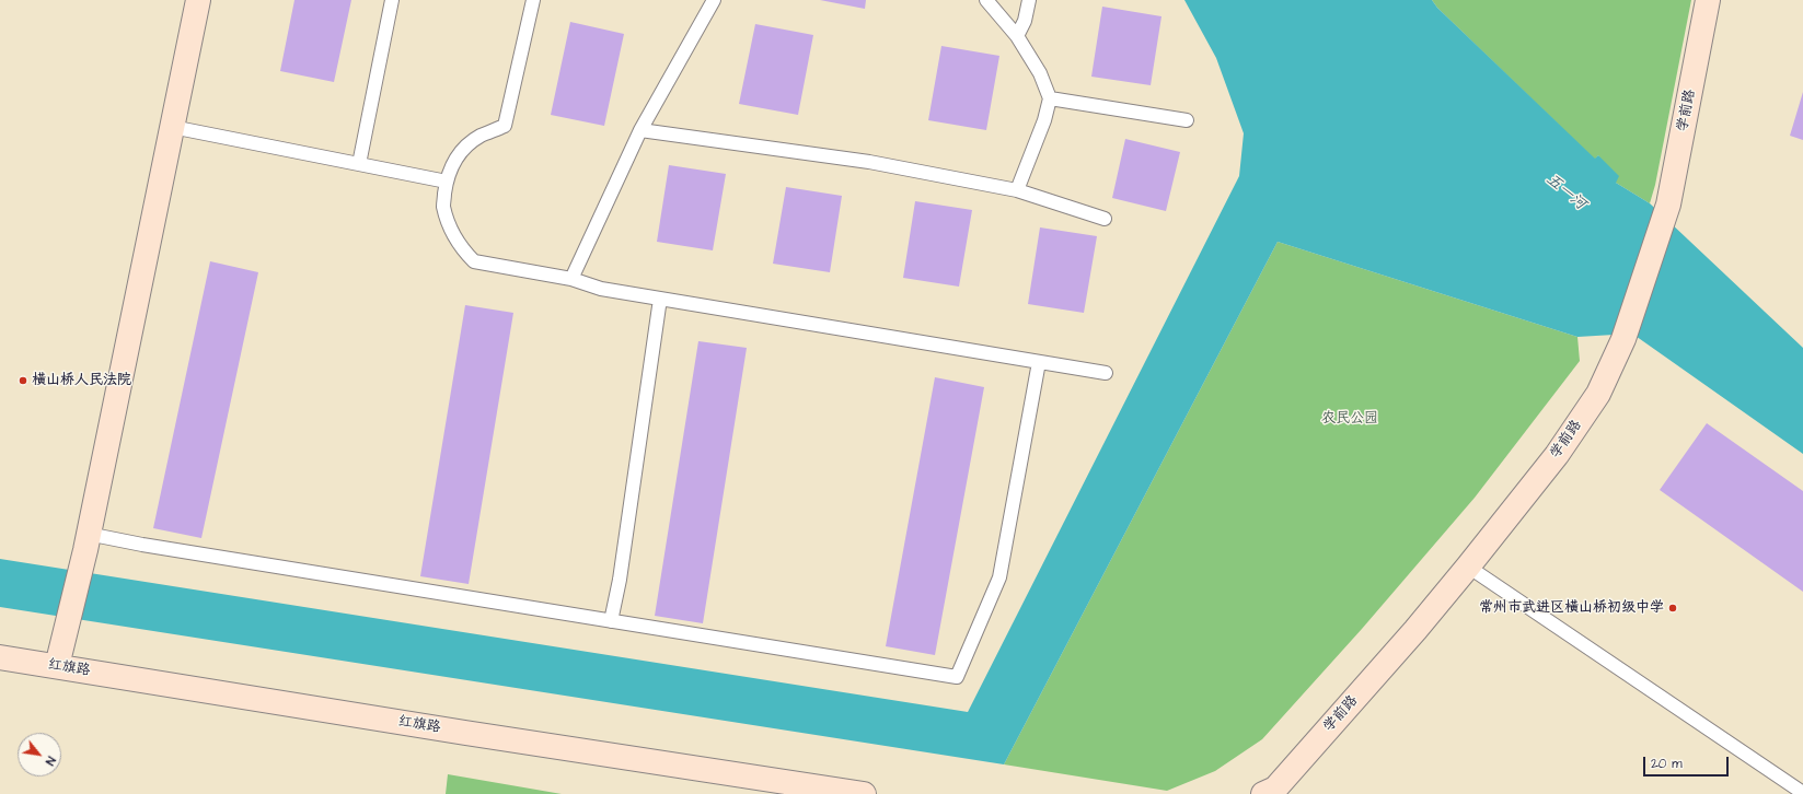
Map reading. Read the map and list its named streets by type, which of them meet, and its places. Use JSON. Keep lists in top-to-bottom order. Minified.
{"streets":{"street":["学前路","红旗路"]},"water":["五一河"],"parks":["农民公园"],"places":["横山桥人民法院","常州市武进区横山桥初级中学"],"scale_bar":"20 m","north":"bottom right"}
